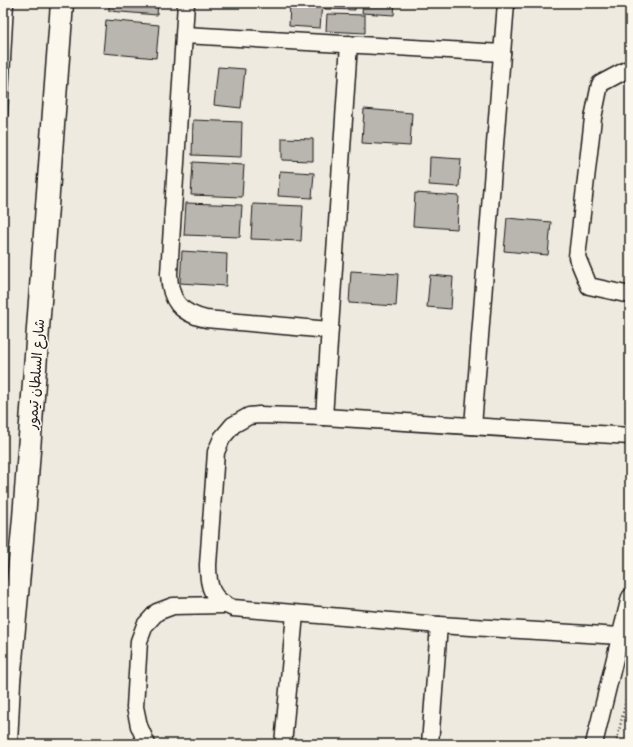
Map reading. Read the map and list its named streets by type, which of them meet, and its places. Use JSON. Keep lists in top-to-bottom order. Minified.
{"streets":{"main road":["شارع السلطان تيمور"]}}
